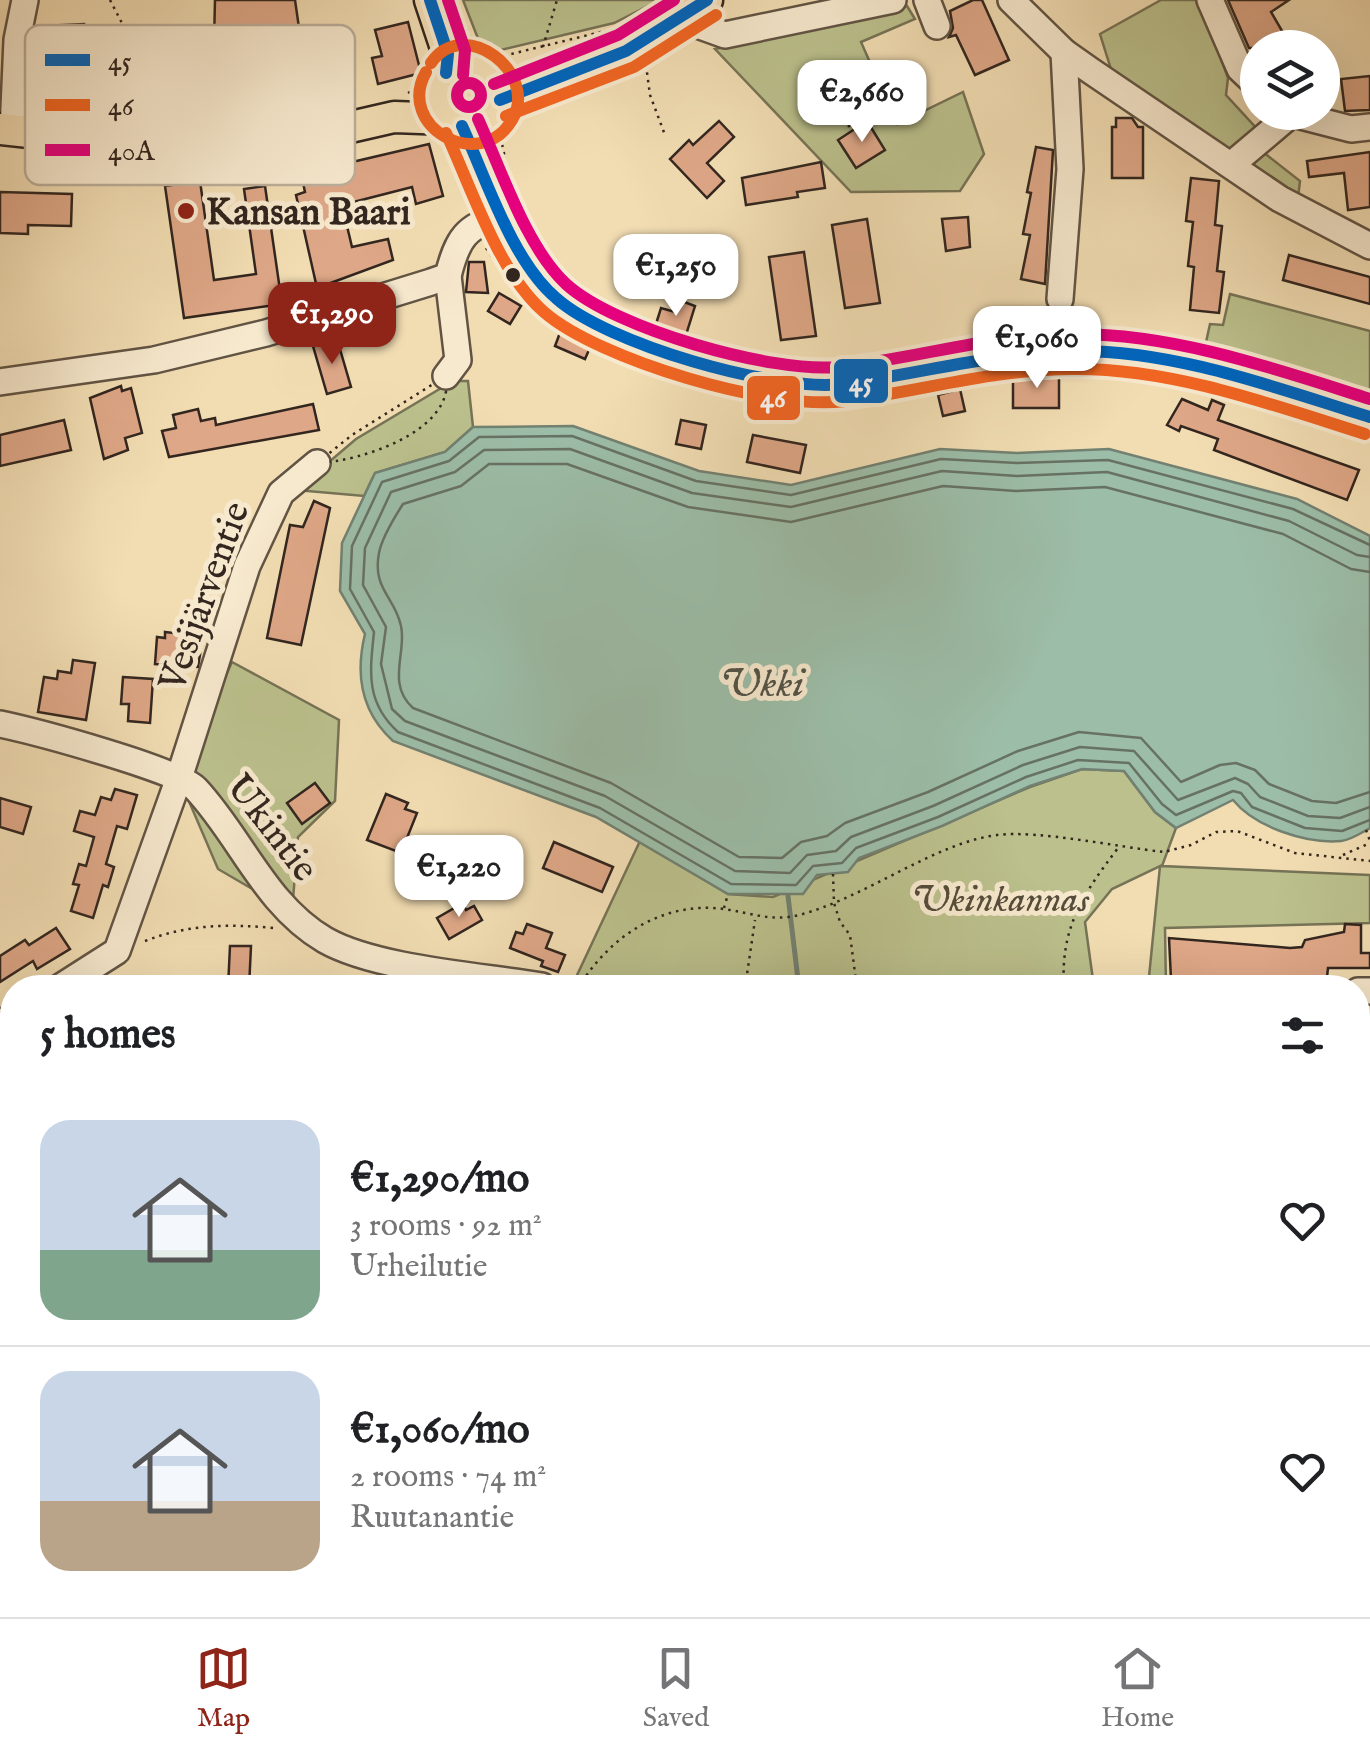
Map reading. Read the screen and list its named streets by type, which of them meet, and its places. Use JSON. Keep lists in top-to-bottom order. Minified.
{"streets":{"street":["Vesijärventie","Ukintie"]},"crossings":[["Vesijärventie","Ukintie"]],"water":["Ukki"],"parks":["Ukinkannas"],"places":["Kansan Baari"],"lines":["transit line 45","transit line 40A","transit line 46"],"legend":["45","46","40A"],"page":{"price":["€2,660","€1,250","€1,290","€1,060","€1,220"],"heading":"5 homes","list":[{"name":"€1,290/mo","note":"3 rooms · 92 m² · Urheilutie"},{"name":"€1,060/mo","note":"2 rooms · 74 m² · Ruutanantie"}],"tabs":["Map","Saved","Home"]}}
